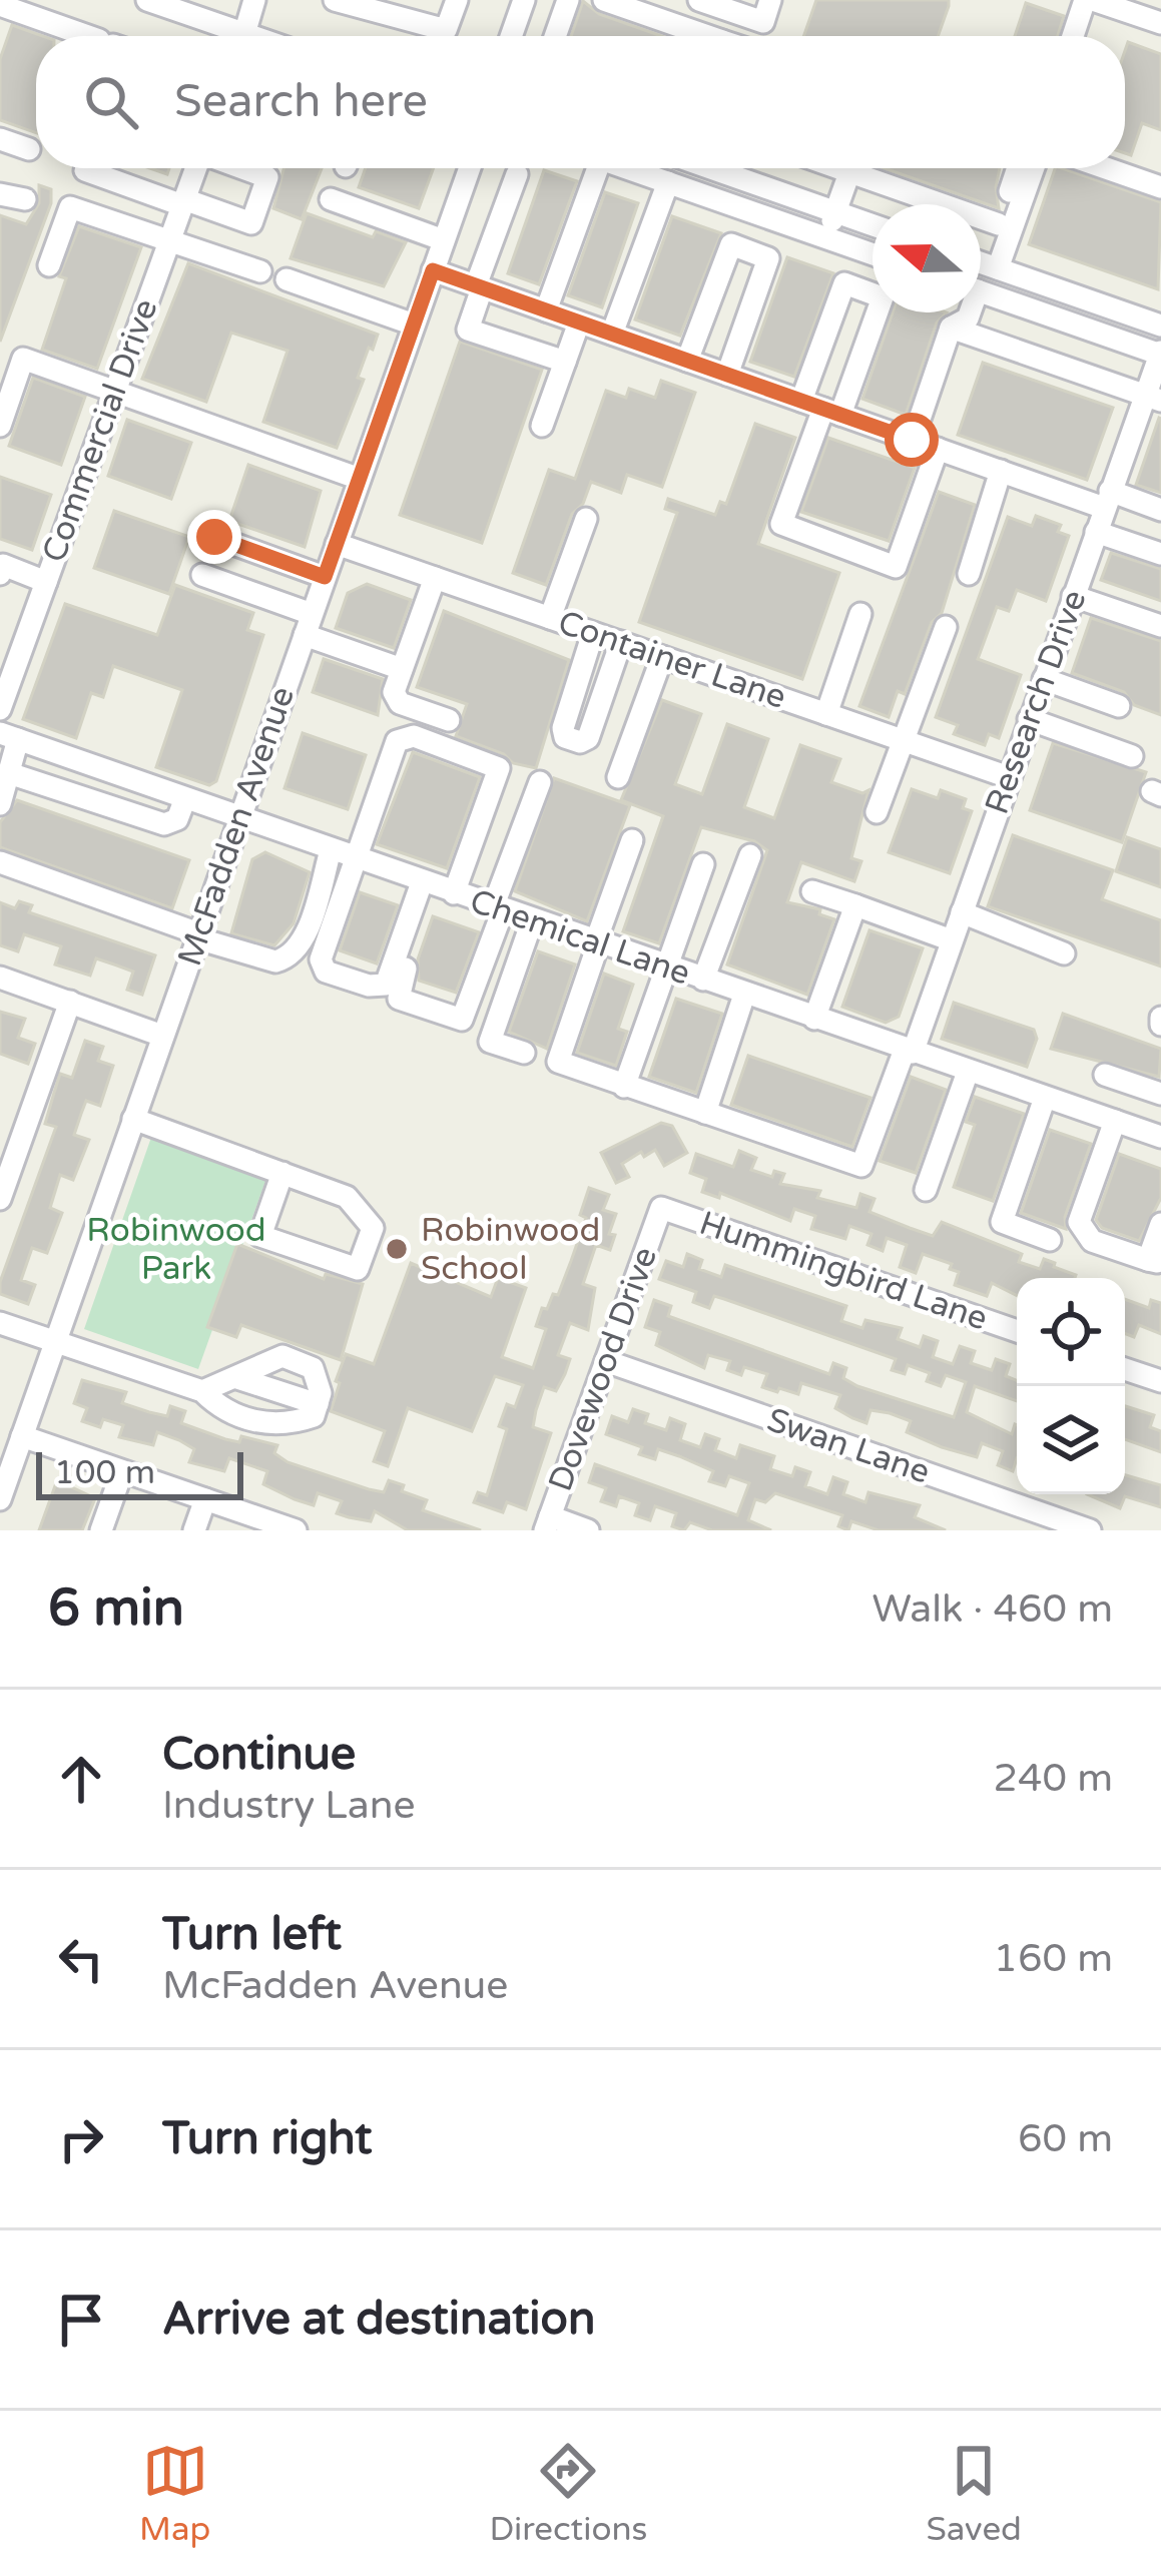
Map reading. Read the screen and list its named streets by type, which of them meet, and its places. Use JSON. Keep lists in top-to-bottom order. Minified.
{"streets":{"street":["Commercial Drive","Container Lane","Research Drive","McFadden Avenue","Chemical Lane","Hummingbird Lane","Dovewood Drive","Swan Lane"]},"crossings":[["Container Lane","Research Drive"],["Container Lane","McFadden Avenue"],["Research Drive","Chemical Lane"],["McFadden Avenue","Chemical Lane"],["Hummingbird Lane","Dovewood Drive"],["Dovewood Drive","Swan Lane"]],"parks":["Robinwood Park"],"places":["Robinwood School"],"scale_bar":"100 m","north":"left","page":{"search":"Search here","scale":"100 m","heading":["6 min","Walk · 460 m"],"list":[["Continue","Industry Lane","240 m"],["Turn left","McFadden Avenue","160 m"],["Turn right","60 m"],"Arrive at destination"],"nav":["Map","Directions","Saved"]}}
